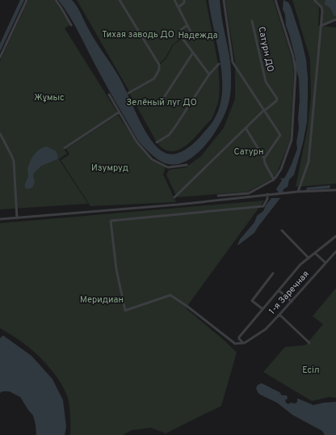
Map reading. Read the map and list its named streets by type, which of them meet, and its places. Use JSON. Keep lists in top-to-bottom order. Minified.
{"streets":{"street":["Сатурн ДО","1-я Заречная"]},"parks":["Тихая заводь ДО","Надежда","Жұмыс","Зелёный луг ДО","Сатурн","Изумруд","Меридиан","Есіл"]}
